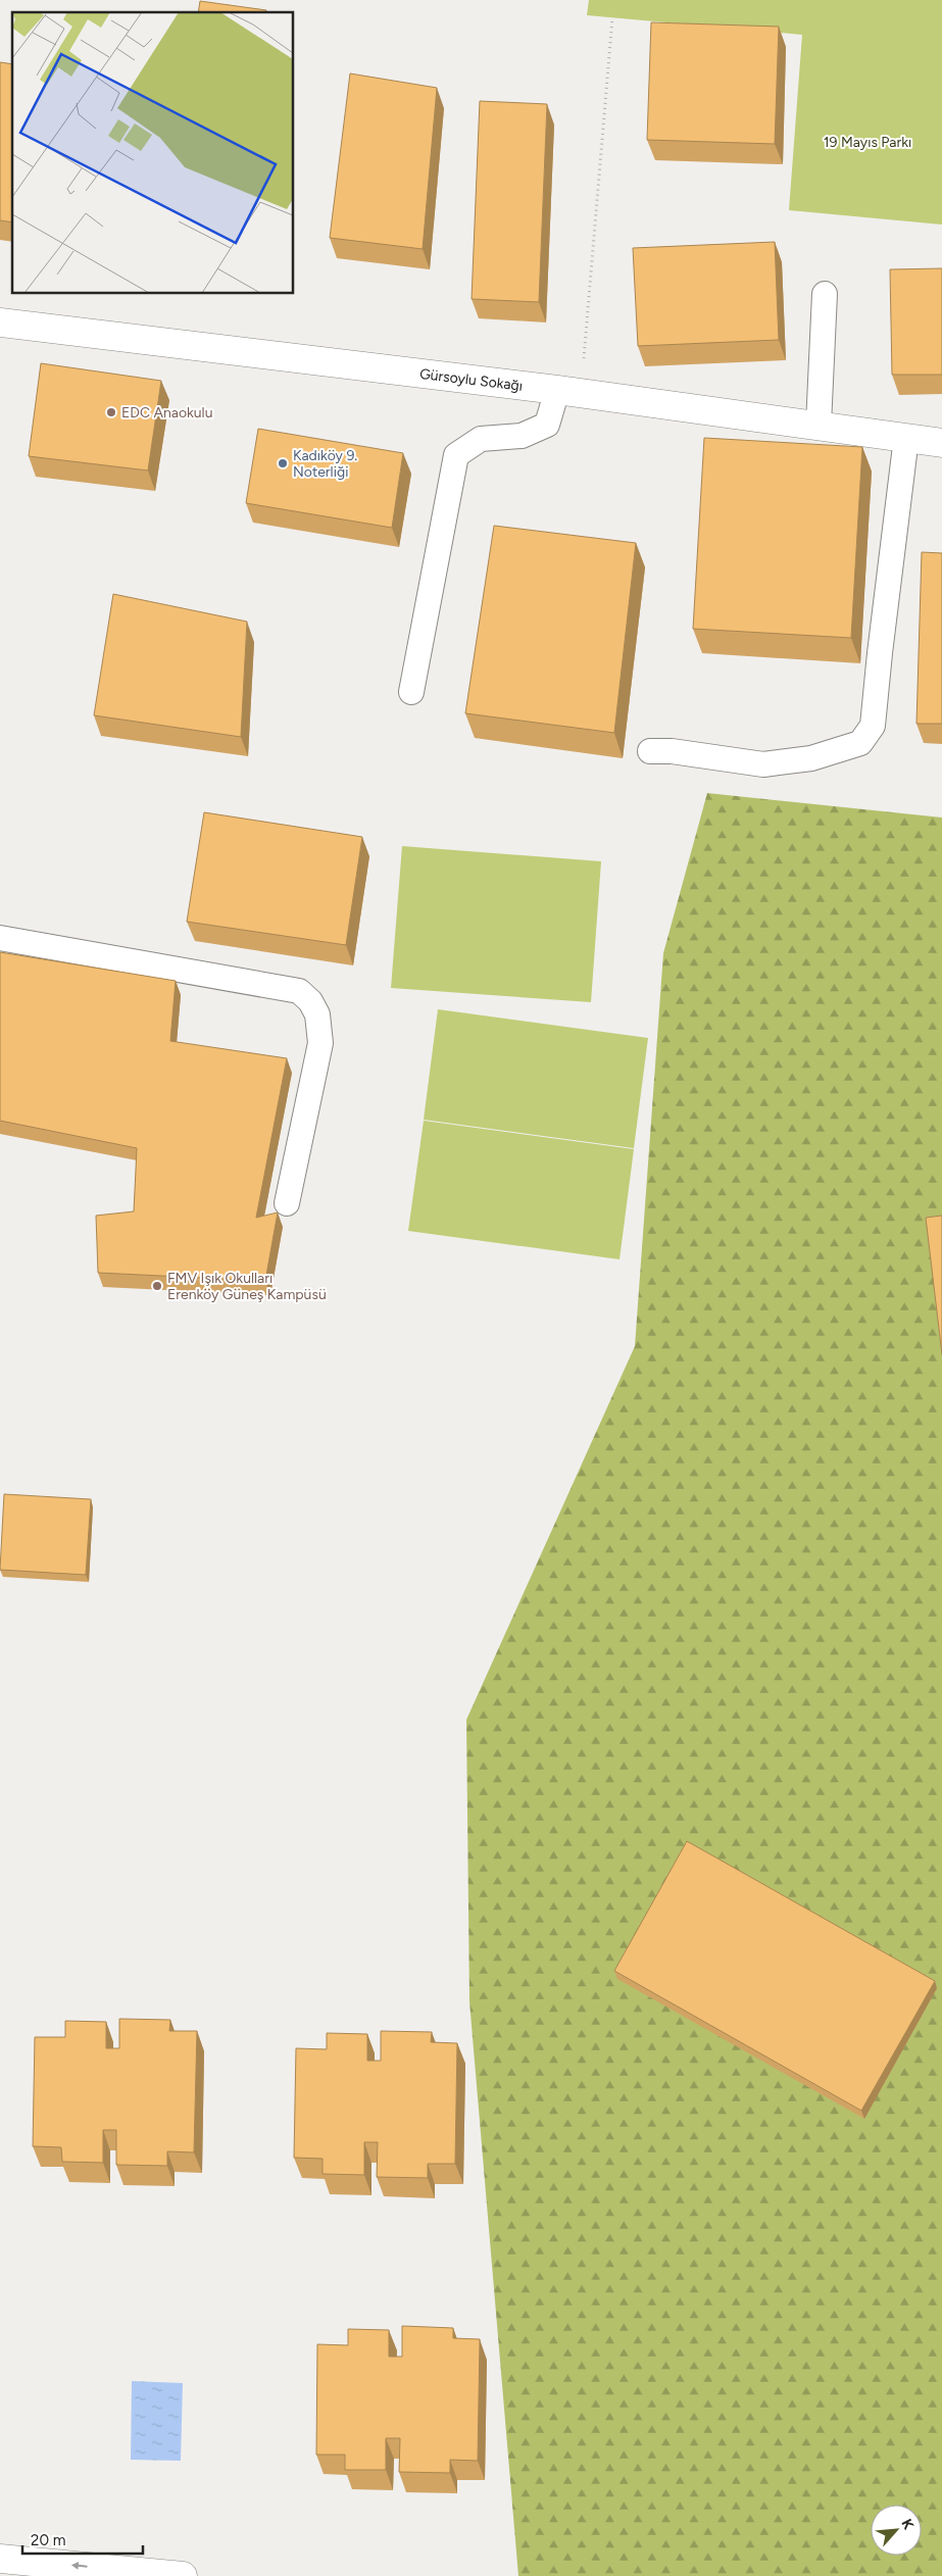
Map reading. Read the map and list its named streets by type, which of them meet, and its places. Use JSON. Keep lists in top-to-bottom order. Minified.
{"streets":{"street":["Gürsoylu Sokağı"]},"parks":["19 Mayıs Parkı"],"places":["EDC Anaokulu","Kadıköy 9. Noterliği","FMV Işık Okulları Erenköy Güneş Kampüsü"],"scale_bar":"20 m","north":"top right"}
